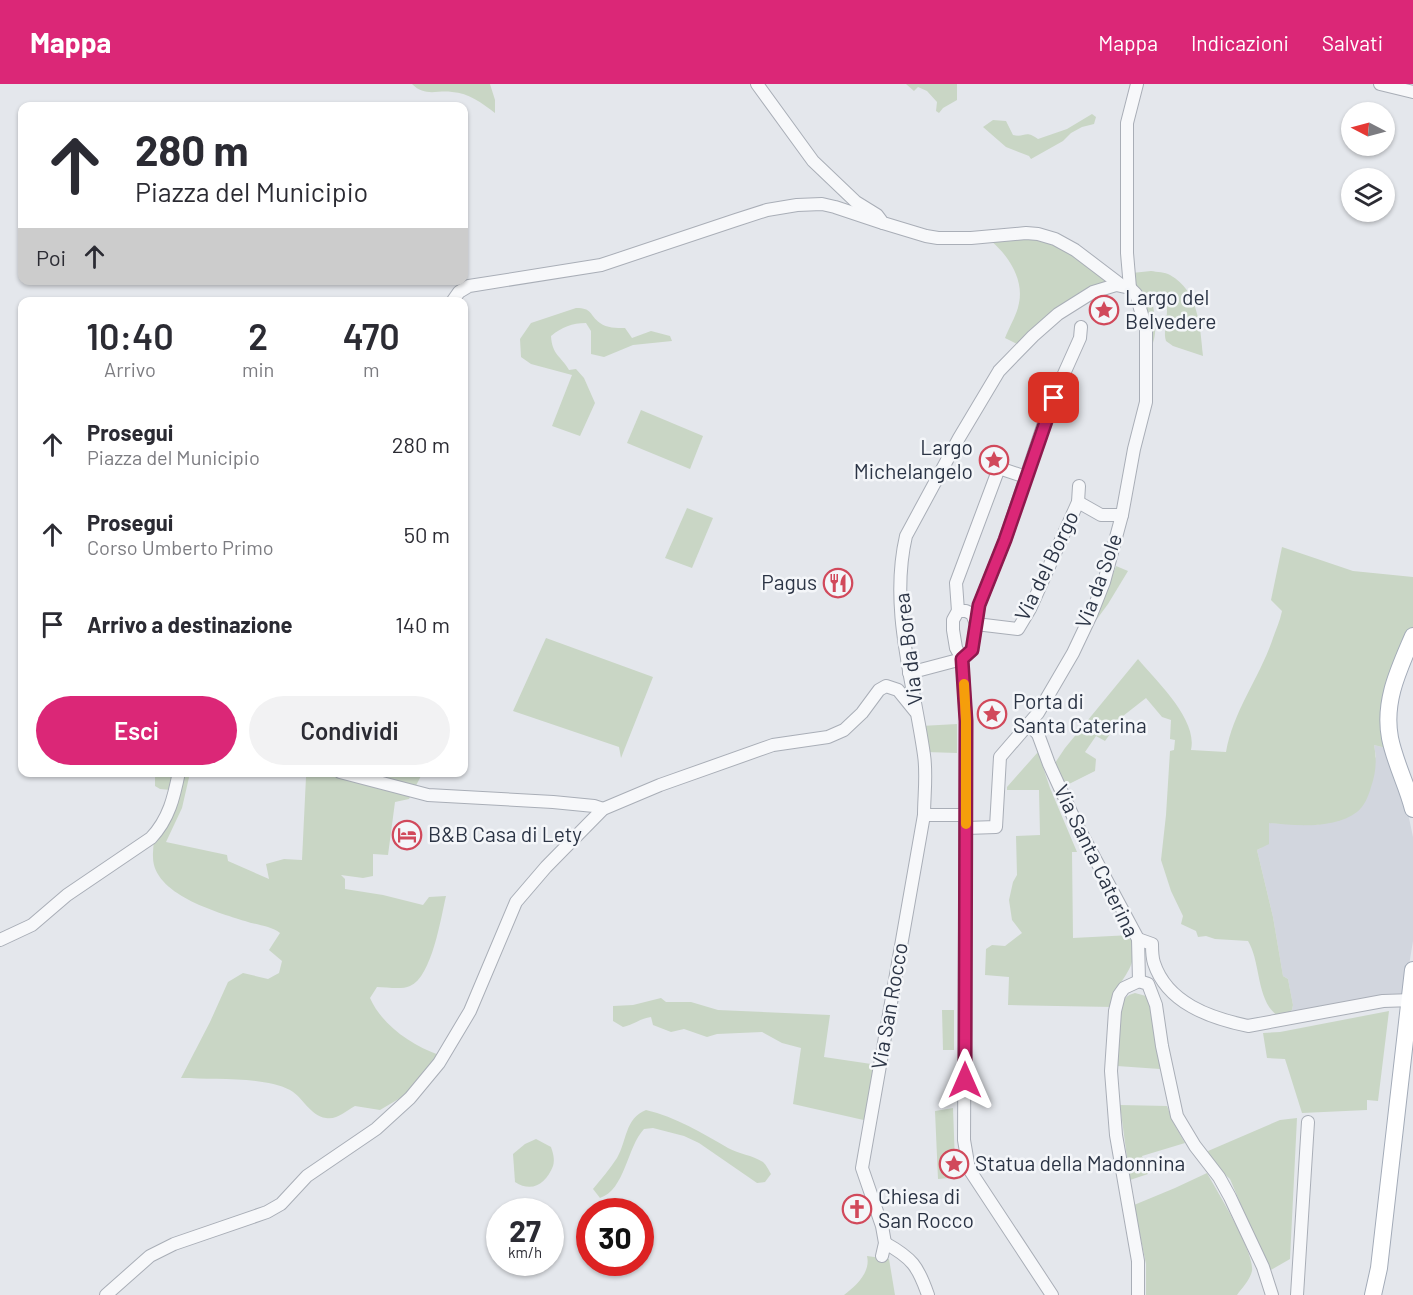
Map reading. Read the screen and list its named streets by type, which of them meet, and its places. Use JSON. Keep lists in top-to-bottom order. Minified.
{"streets":{"street":["Via del Borgo","Via da Sole","Via da Borea","Via Santa Caterina","Via San Rocco"]},"crossings":[["Via da Sole","Via da Borea"],["Via da Sole","Via Santa Caterina"],["Via da Borea","Via San Rocco"]],"places":{"place":["Largo del Belvedere","Largo Michelangelo","Porta di Santa Caterina","Statua della Madonnina"],"restaurant":["Pagus"],"hotel":["B&B Casa di Lety"],"church":["Chiesa di San Rocco"]},"north":"left","page":{"header":"Mappa","nav":["Mappa","Indicazioni","Salvati"],"turn":["280 m","Piazza del Municipio"],"then":"Poi","eta":["10:40","Arrivo","2","min","470","m"],"list":[{"name":"Prosegui","note":"Piazza del Municipio","value":"280 m"},{"name":"Prosegui","note":"Corso Umberto Primo","value":"50 m"},{"name":"Arrivo a destinazione","value":"140 m"}],"buttons":["Esci","Condividi"],"speed":"27 km/h","limit":"30"}}
